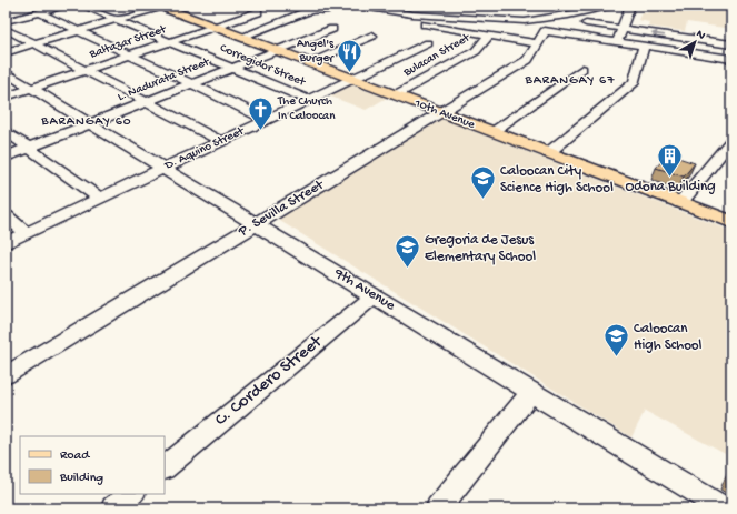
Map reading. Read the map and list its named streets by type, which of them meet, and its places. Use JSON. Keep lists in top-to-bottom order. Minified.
{"streets":{"main road":["10th Avenue"],"street":["Baltazar Street","Bulacan Street","Corregidor Street","L. Nadurata Street","D. Aquino Street","P. Sevilla Street","9th Avenue","C. Cordero Street"]},"crossings":[["Baltazar Street","Corregidor Street"],["Baltazar Street","10th Avenue"],["Baltazar Street","9th Avenue"],["Bulacan Street","10th Avenue"],["Corregidor Street","L. Nadurata Street"],["Corregidor Street","D. Aquino Street"],["L. Nadurata Street","10th Avenue"],["L. Nadurata Street","9th Avenue"],["10th Avenue","D. Aquino Street"],["10th Avenue","P. Sevilla Street"],["D. Aquino Street","9th Avenue"],["P. Sevilla Street","9th Avenue"],["9th Avenue","C. Cordero Street"]],"districts":["BARANGAY 67","BARANGAY 60"],"places":{"restaurant":["Angel's Burger"],"church":["The Church In Caloocan"],"building":["Odona Building"],"school or university":["Caloocan City Science High School","Gregoria de Jesus Elementary School","Caloocan High School"]},"legend":["Road","Building"],"north":"top right"}
